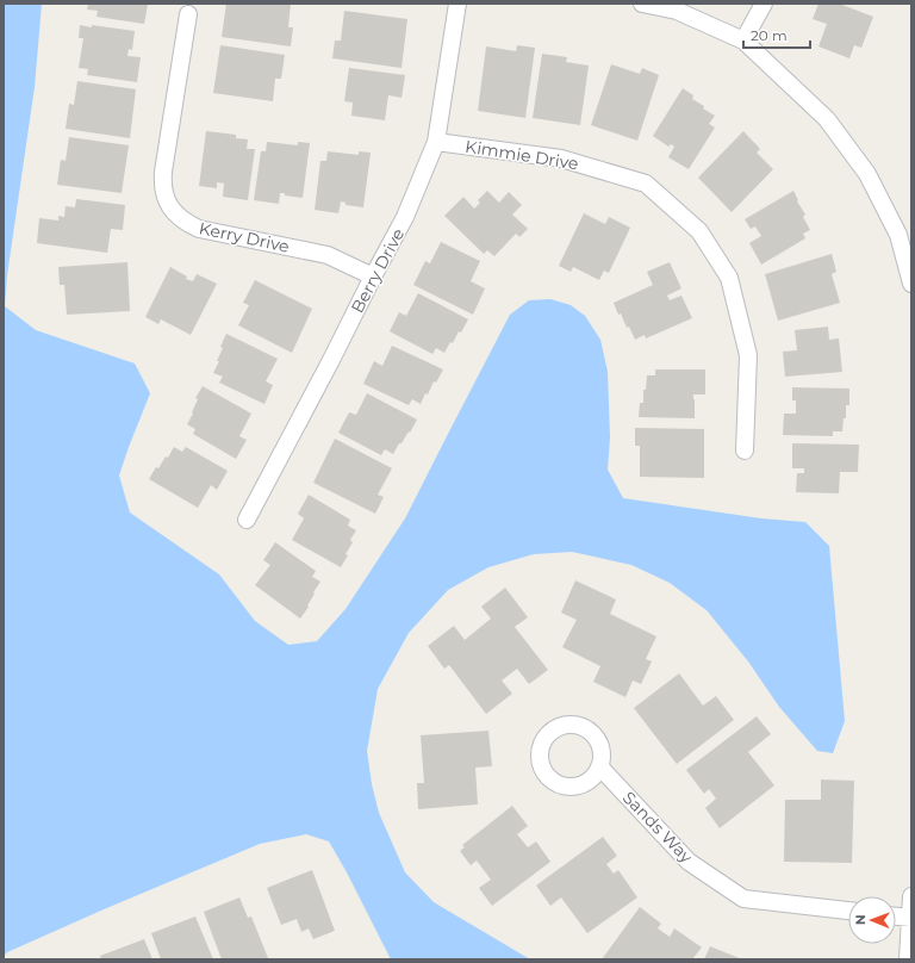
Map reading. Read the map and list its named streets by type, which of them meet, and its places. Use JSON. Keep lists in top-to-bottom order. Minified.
{"streets":{"street":["Kimmie Drive","Kerry Drive","Berry Drive","Sands Way"]},"crossings":[["Kimmie Drive","Berry Drive"],["Kerry Drive","Berry Drive"]],"scale_bar":"20 m","north":"left"}
